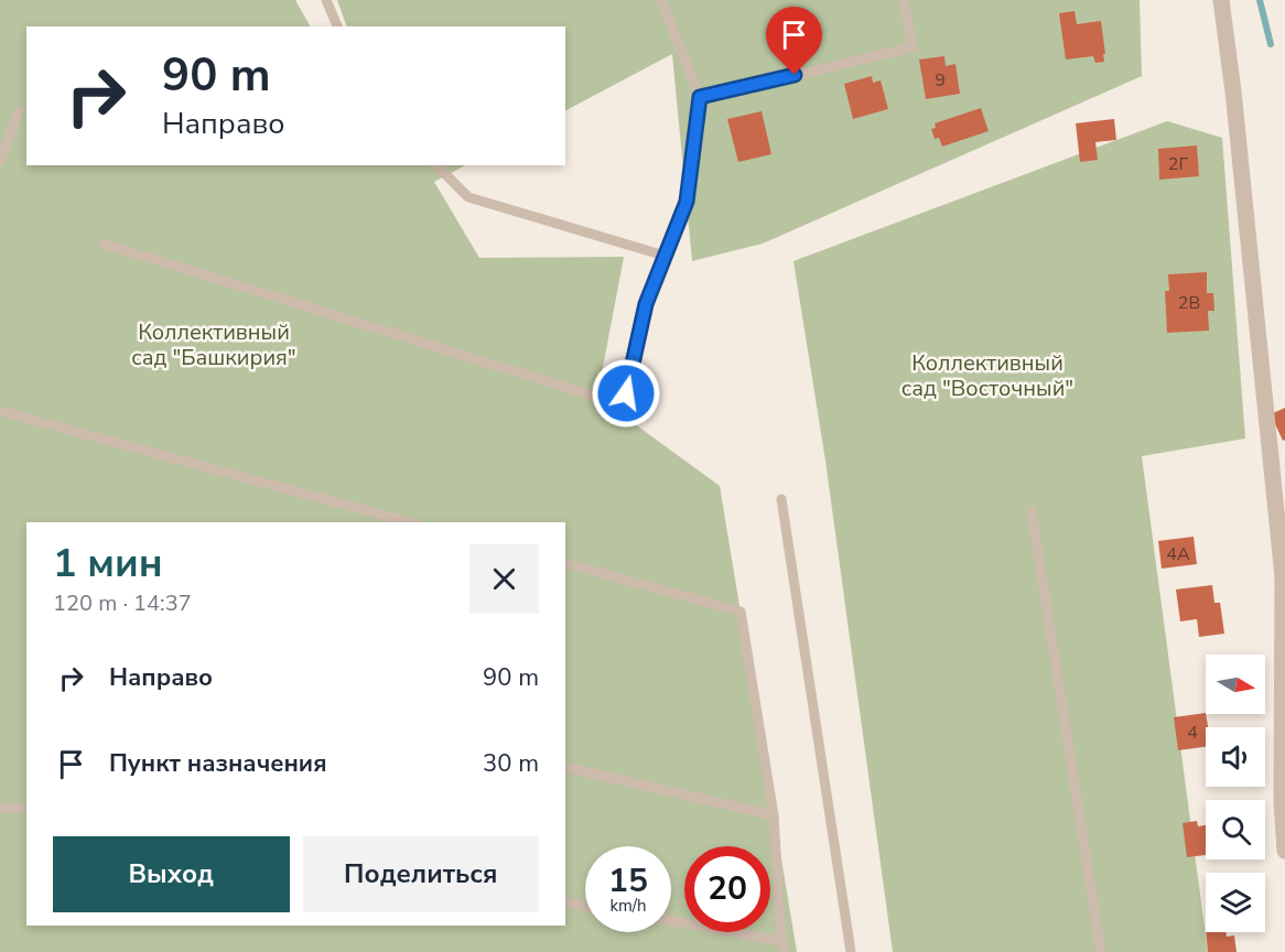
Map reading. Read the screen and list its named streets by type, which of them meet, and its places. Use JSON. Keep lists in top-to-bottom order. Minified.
{"parks":["Коллективный сад \"Башкирия\"","Коллективный сад \"Восточный\""],"house_numbers":["9","2Г","2В","4А","4"],"north":"right","page":{"turn":["90 m","Направо"],"heading":["1 мин","120 m · 14:37"],"list":[{"name":"Направо","value":"90 m"},{"name":"Пункт назначения","value":"30 m"}],"buttons":["Выход","Поделиться"],"speed":"15 km/h","limit":"20"}}
